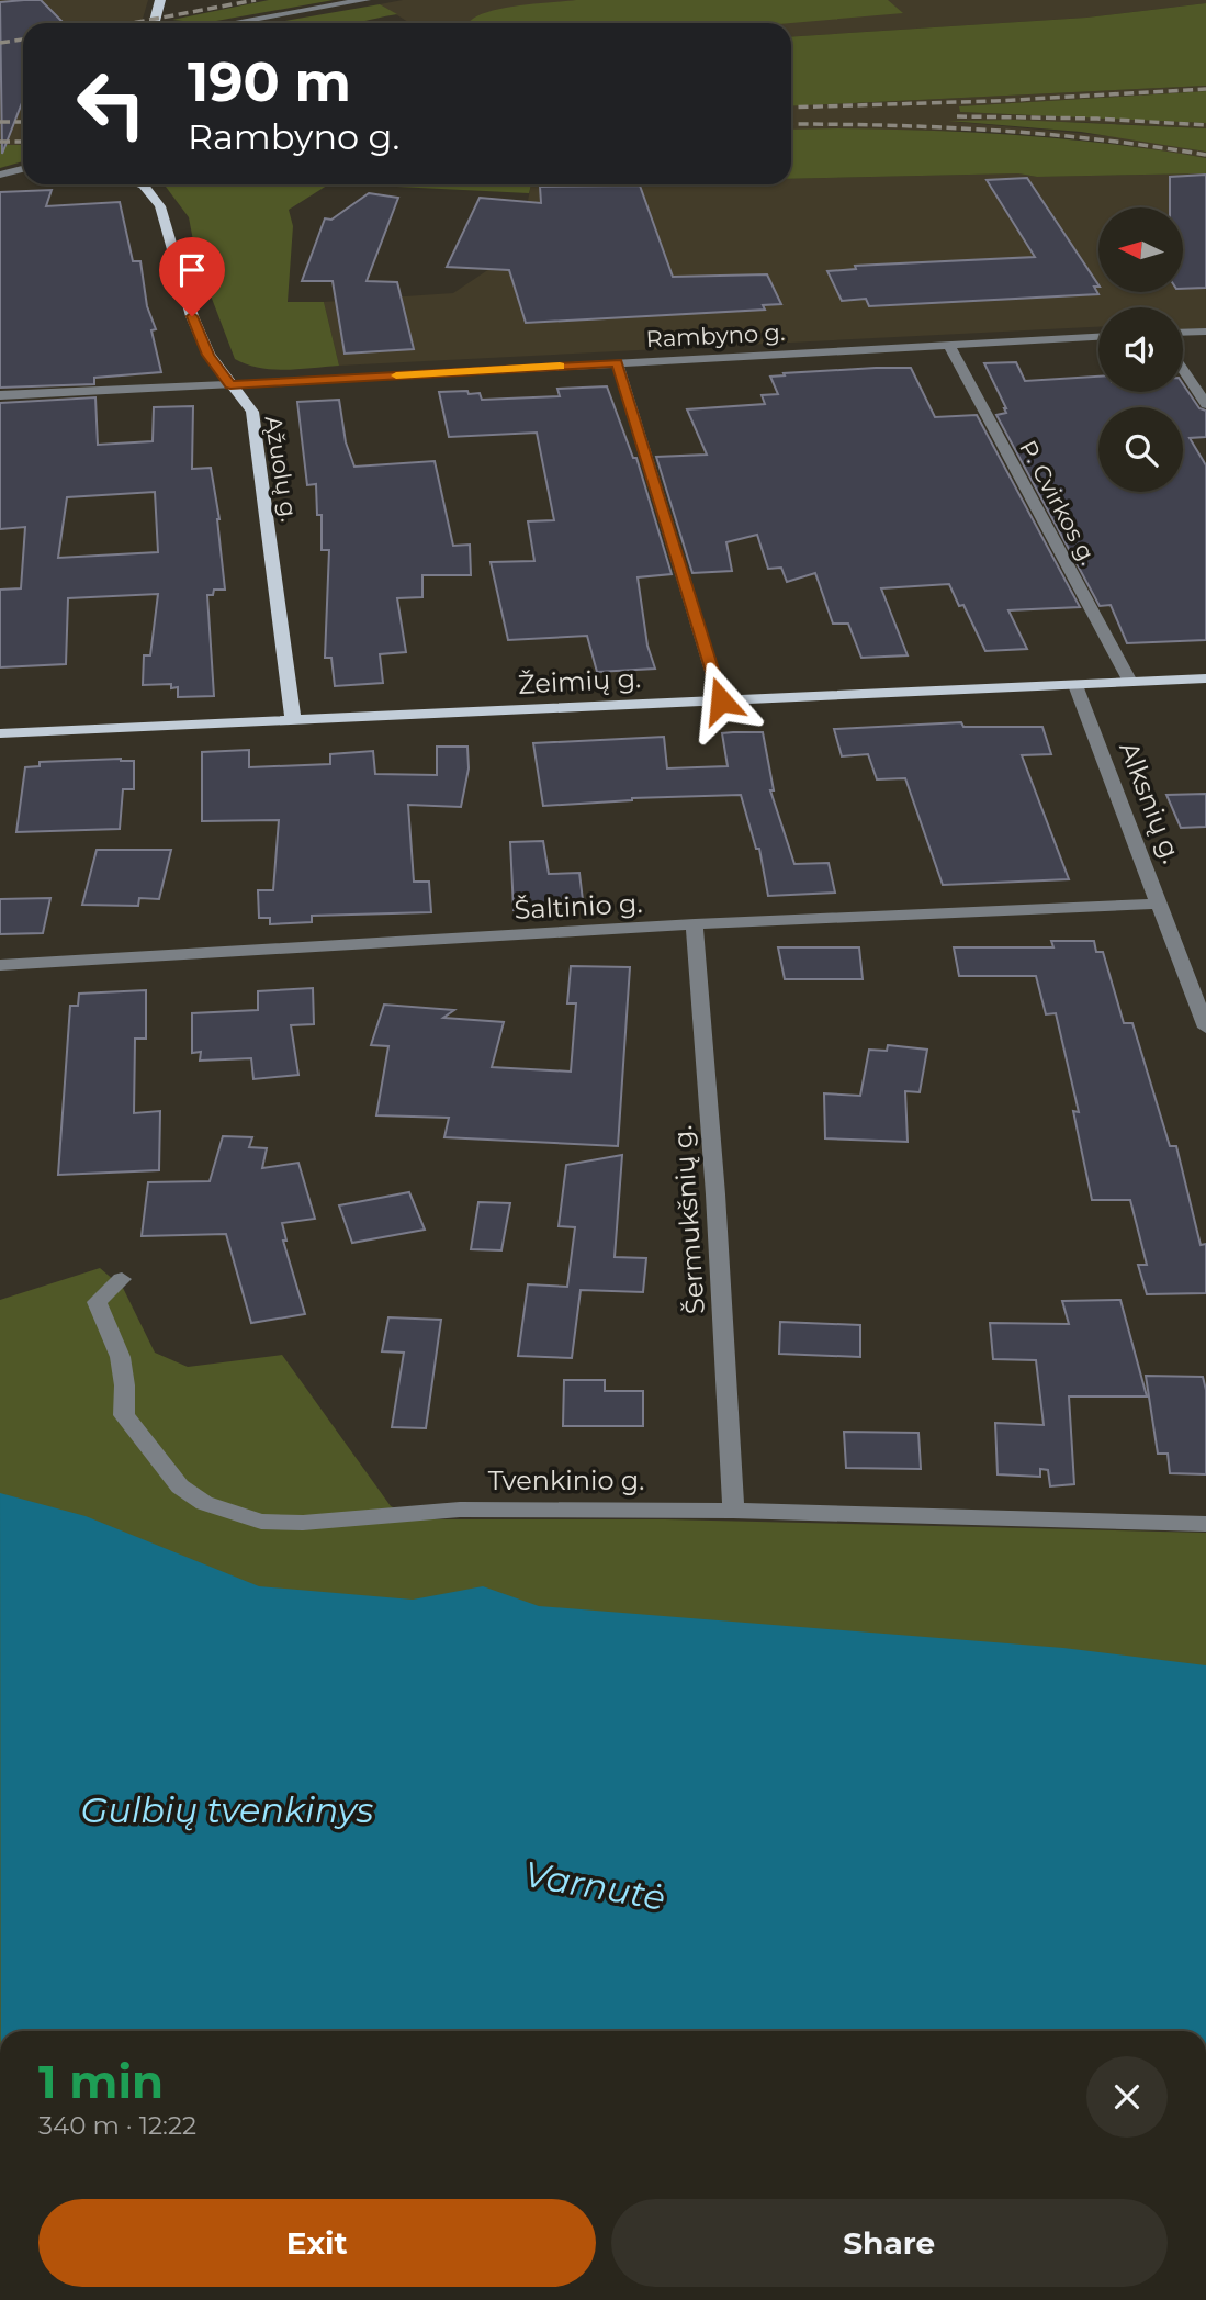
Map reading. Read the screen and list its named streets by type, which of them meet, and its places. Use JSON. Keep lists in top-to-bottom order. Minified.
{"streets":{"main road":["Ąžuolų g.","Žeimių g."],"street":["Rambyno g.","P. Cvirkos g.","Alksnių g.","Šaltinio g.","Šermukšnių g.","Tvenkinio g."]},"crossings":[["Rambyno g.","Ąžuolų g."],["Rambyno g.","P. Cvirkos g."],["Ąžuolų g.","Žeimių g."],["P. Cvirkos g.","Žeimių g."],["Žeimių g.","Alksnių g."],["Alksnių g.","Šaltinio g."],["Šaltinio g.","Šermukšnių g."],["Šermukšnių g.","Tvenkinio g."]],"water":["Gulbių tvenkinys","Varnutė"],"north":"left","page":{"turn":["190 m","Rambyno g."],"heading":["1 min","340 m · 12:22"],"buttons":["Exit","Share"]}}
